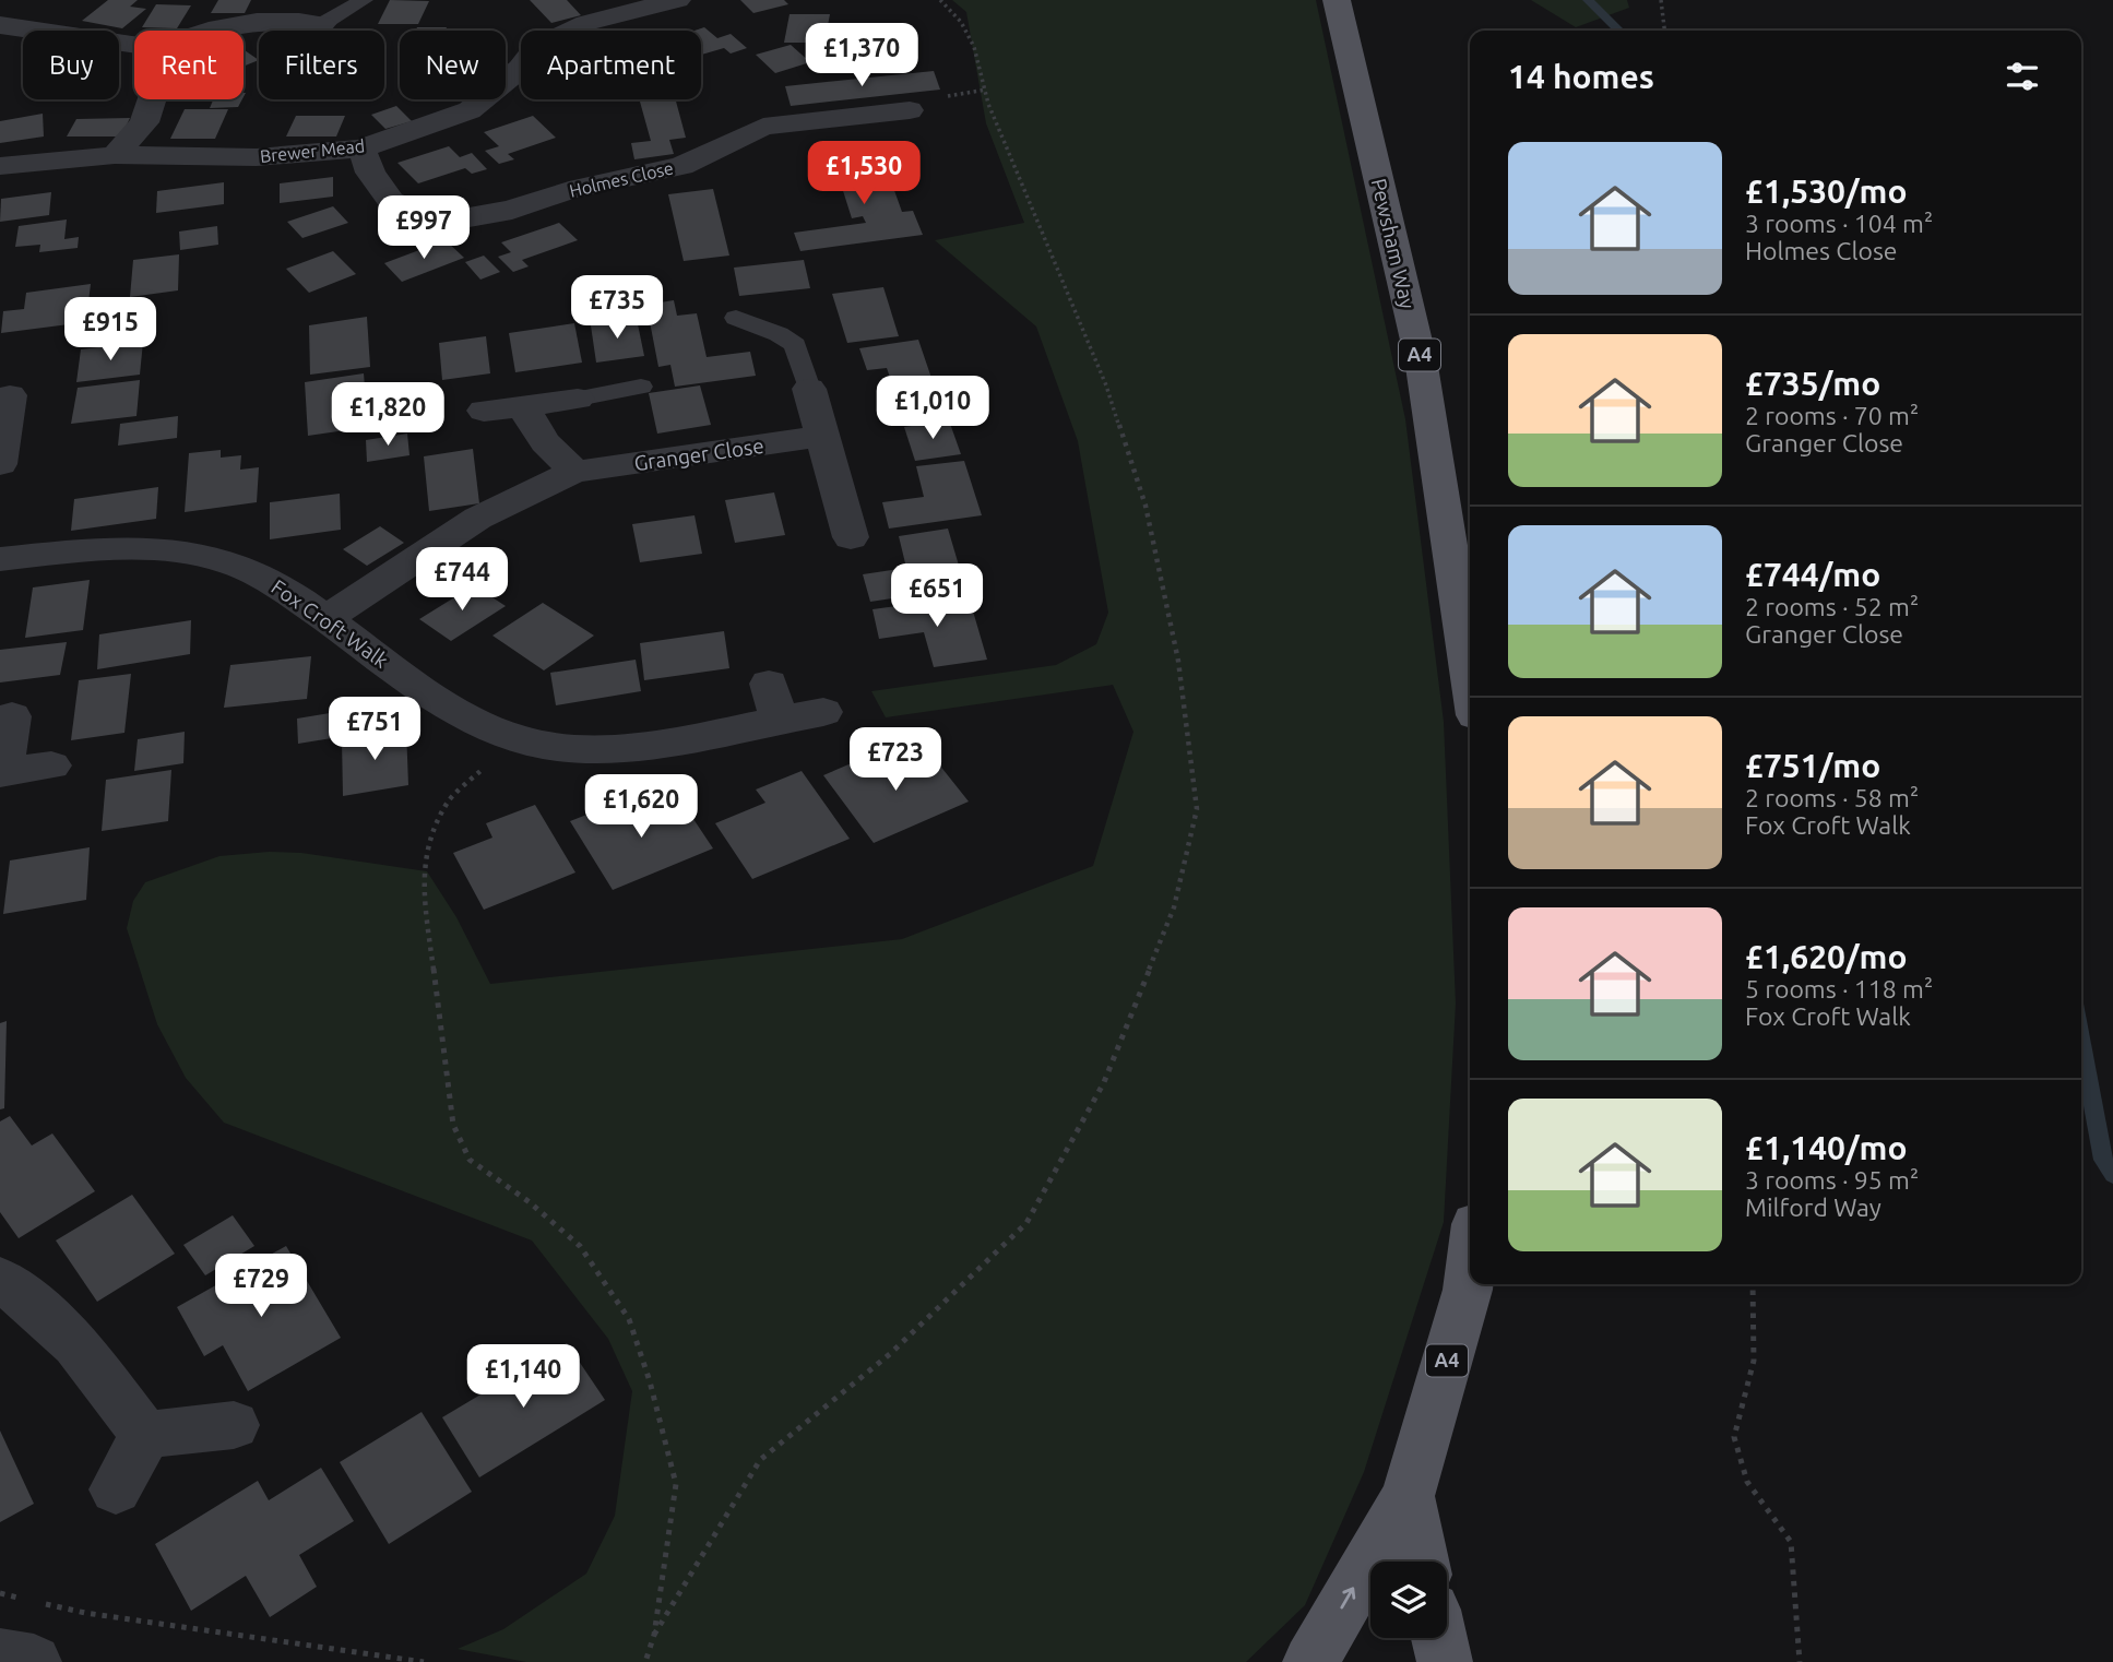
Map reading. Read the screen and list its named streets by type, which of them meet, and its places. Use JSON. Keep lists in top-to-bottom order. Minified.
{"streets":{"main road":["Pewsham Way","A4"],"street":["Brewer Mead","Holmes Close","Granger Close","Fox Croft Walk"]},"crossings":[["Brewer Mead","Holmes Close"],["Granger Close","Fox Croft Walk"]],"page":{"price":["£1,370","£1,530","£997","£735","£915","£1,010","£1,820","£744","£651","£751","£723","£1,620","£729","£1,140"],"chip":["Buy","Rent","Filters","New","Apartment"],"heading":"14 homes","list":[{"name":"£1,530/mo","note":"3 rooms · 104 m² · Holmes Close"},{"name":"£735/mo","note":"2 rooms · 70 m² · Granger Close"},{"name":"£744/mo","note":"2 rooms · 52 m² · Granger Close"},{"name":"£751/mo","note":"2 rooms · 58 m² · Fox Croft Walk"},{"name":"£1,620/mo","note":"5 rooms · 118 m² · Fox Croft Walk"},{"name":"£1,140/mo","note":"3 rooms · 95 m² · Milford Way"}]}}
